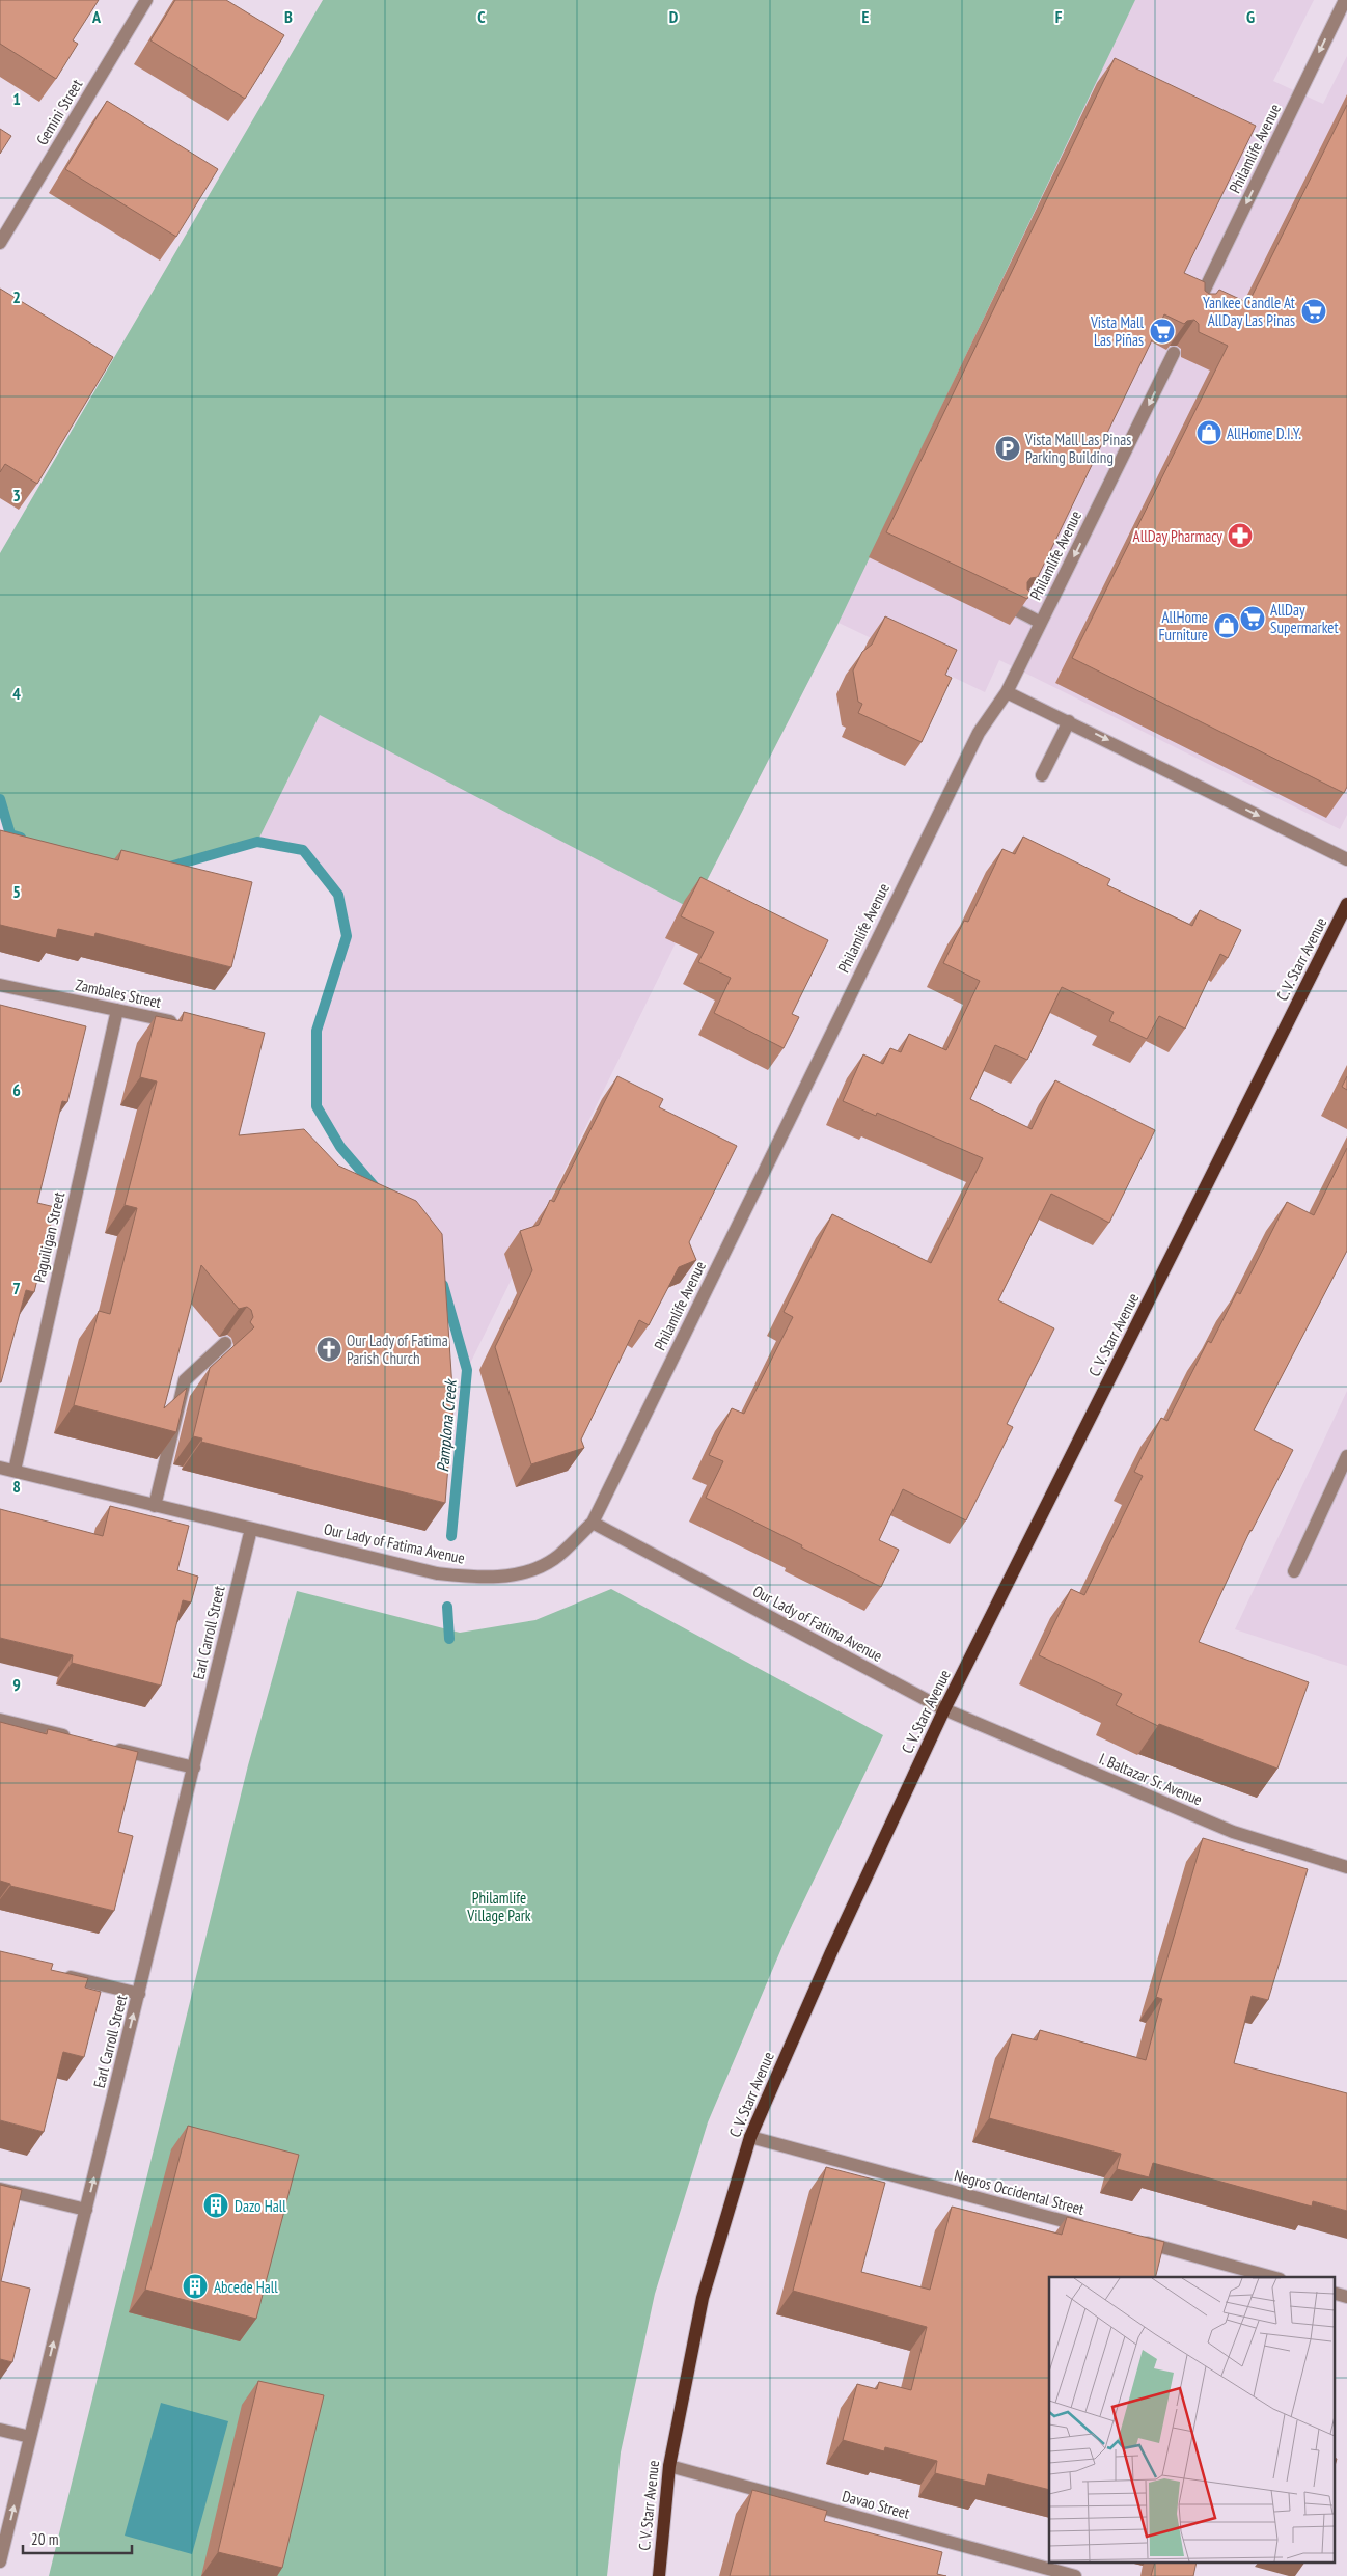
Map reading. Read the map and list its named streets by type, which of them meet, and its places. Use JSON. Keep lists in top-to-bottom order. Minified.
{"streets":{"main road":["C. V. Starr Avenue"],"street":["Gemini Street","Philamlife Avenue","Zambales Street","Paguiligan Street","Our Lady of Fatima Avenue","Earl Carroll Street","I. Baltazar Sr. Avenue","Negros Occidental Street","Davao Street"]},"crossings":[["Philamlife Avenue","Our Lady of Fatima Avenue"],["C. V. Starr Avenue","Our Lady of Fatima Avenue"],["C. V. Starr Avenue","I. Baltazar Sr. Avenue"],["C. V. Starr Avenue","Negros Occidental Street"],["C. V. Starr Avenue","Davao Street"],["Zambales Street","Paguiligan Street"],["Paguiligan Street","Our Lady of Fatima Avenue"],["Our Lady of Fatima Avenue","Earl Carroll Street"],["Our Lady of Fatima Avenue","I. Baltazar Sr. Avenue"]],"one_way":["Philamlife Avenue","Earl Carroll Street"],"water":["Pamplona Creek"],"parks":["Philamlife Village Park"],"places":{"supermarket":["Yankee Candle At AllDay Las Pinas","Vista Mall Las Piñas","AllDay Supermarket"],"shop":["AllHome D.I.Y.","AllHome Furniture"],"parking":["Vista Mall Las Pinas Parking Building"],"pharmacy":["AllDay Pharmacy"],"church":["Our Lady of Fatima Parish Church"],"building":["Dazo Hall","Abcede Hall"]},"scale_bar":"20 m","grid":{"columns":["A","B","C","D","E","F","G"],"rows":["1","2","3","4","5","6","7","8","9"]}}
